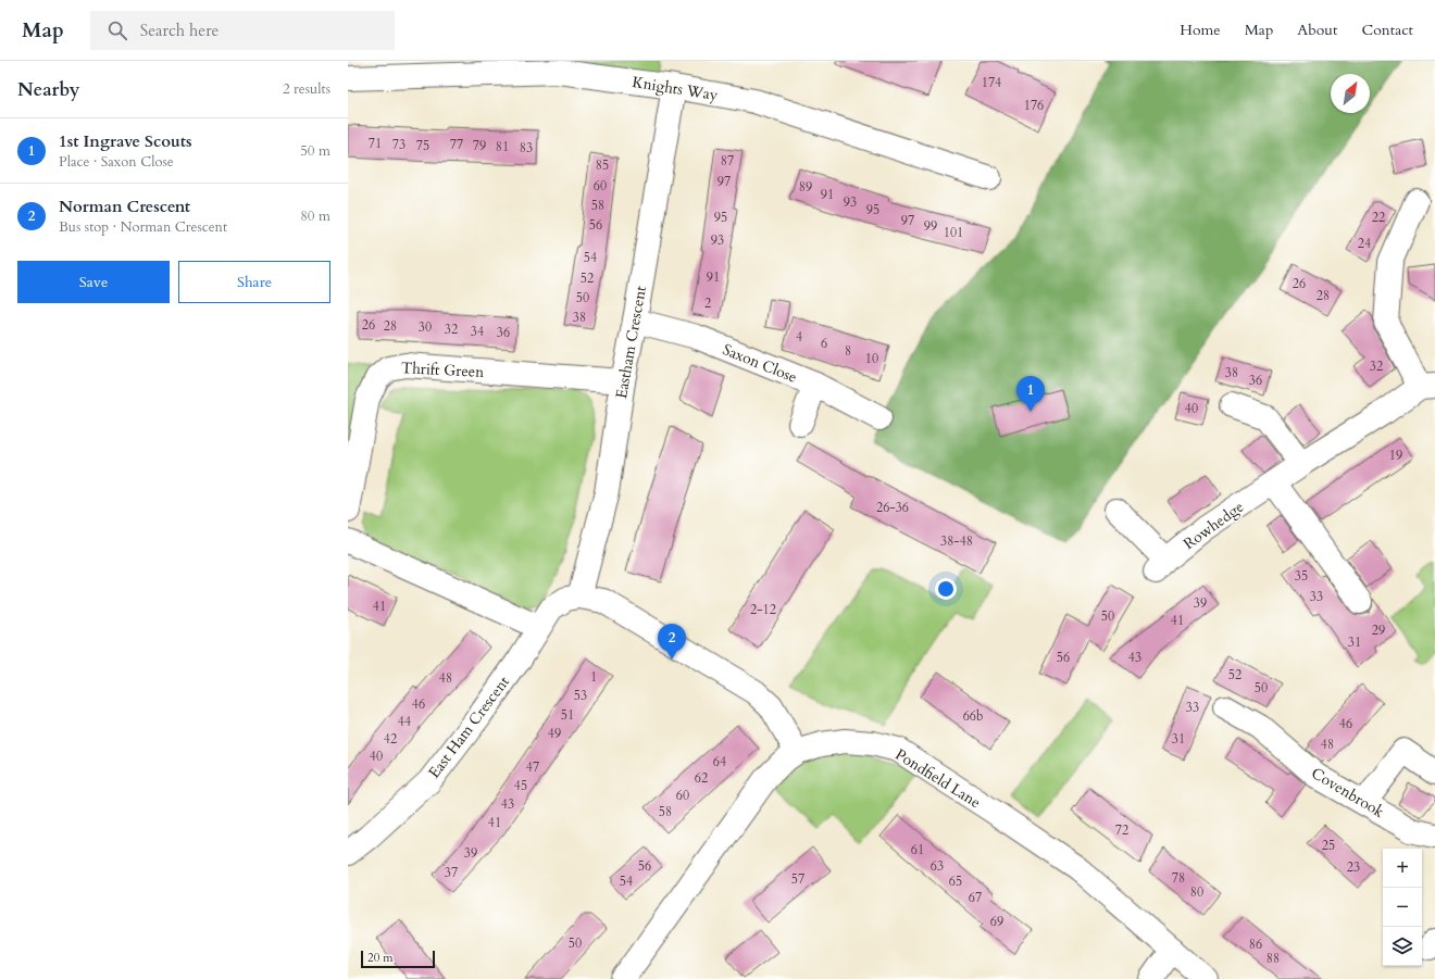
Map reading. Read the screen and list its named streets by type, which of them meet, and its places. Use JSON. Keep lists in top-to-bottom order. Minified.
{"streets":{"street":["Knights Way","Eastham Crescent","Saxon Close","Thrift Green","Rowhedge","East Ham Crescent","Pondfield Lane","Covenbrook"]},"crossings":[["Knights Way","Eastham Crescent"],["Eastham Crescent","Saxon Close"],["Eastham Crescent","Thrift Green"],["Eastham Crescent","East Ham Crescent"]],"house_numbers":["174","176","71","73","77","75","79","81","83","87","85","97","60","89","91","93","58","95","95","22","97","56","99","101","93","24","54","91","52","26","28","50","2","38","26","28","30","32","34","36","4","6","8","10","32","38","36","40","19","26-36","38-48","35","33","39","41","2-12","50","41","29","31","56","43","52","1","48","50","53","46","33","51","66b","44","46","49","42","31","48","40","64","47","62","45","60","43","58","41","72","25","61","39","56","63","23","37","78","57","54","65","80","67","69","50","86","88"],"scale_bar":"20 m","north":"top right","page":{"header":"Map","search":"Search here","nav":["Home","Map","About","Contact"],"heading":["Nearby","2 results"],"list":[{"mark":"1","name":"1st Ingrave Scouts","note":"Place · Saxon Close","value":"50 m"},{"mark":"2","name":"Norman Crescent","note":"Bus stop · Norman Crescent","value":"80 m"}],"buttons":["Save","Share"],"pins":["1","2"],"map_buttons":["+","−"],"scale":"20 m"}}
